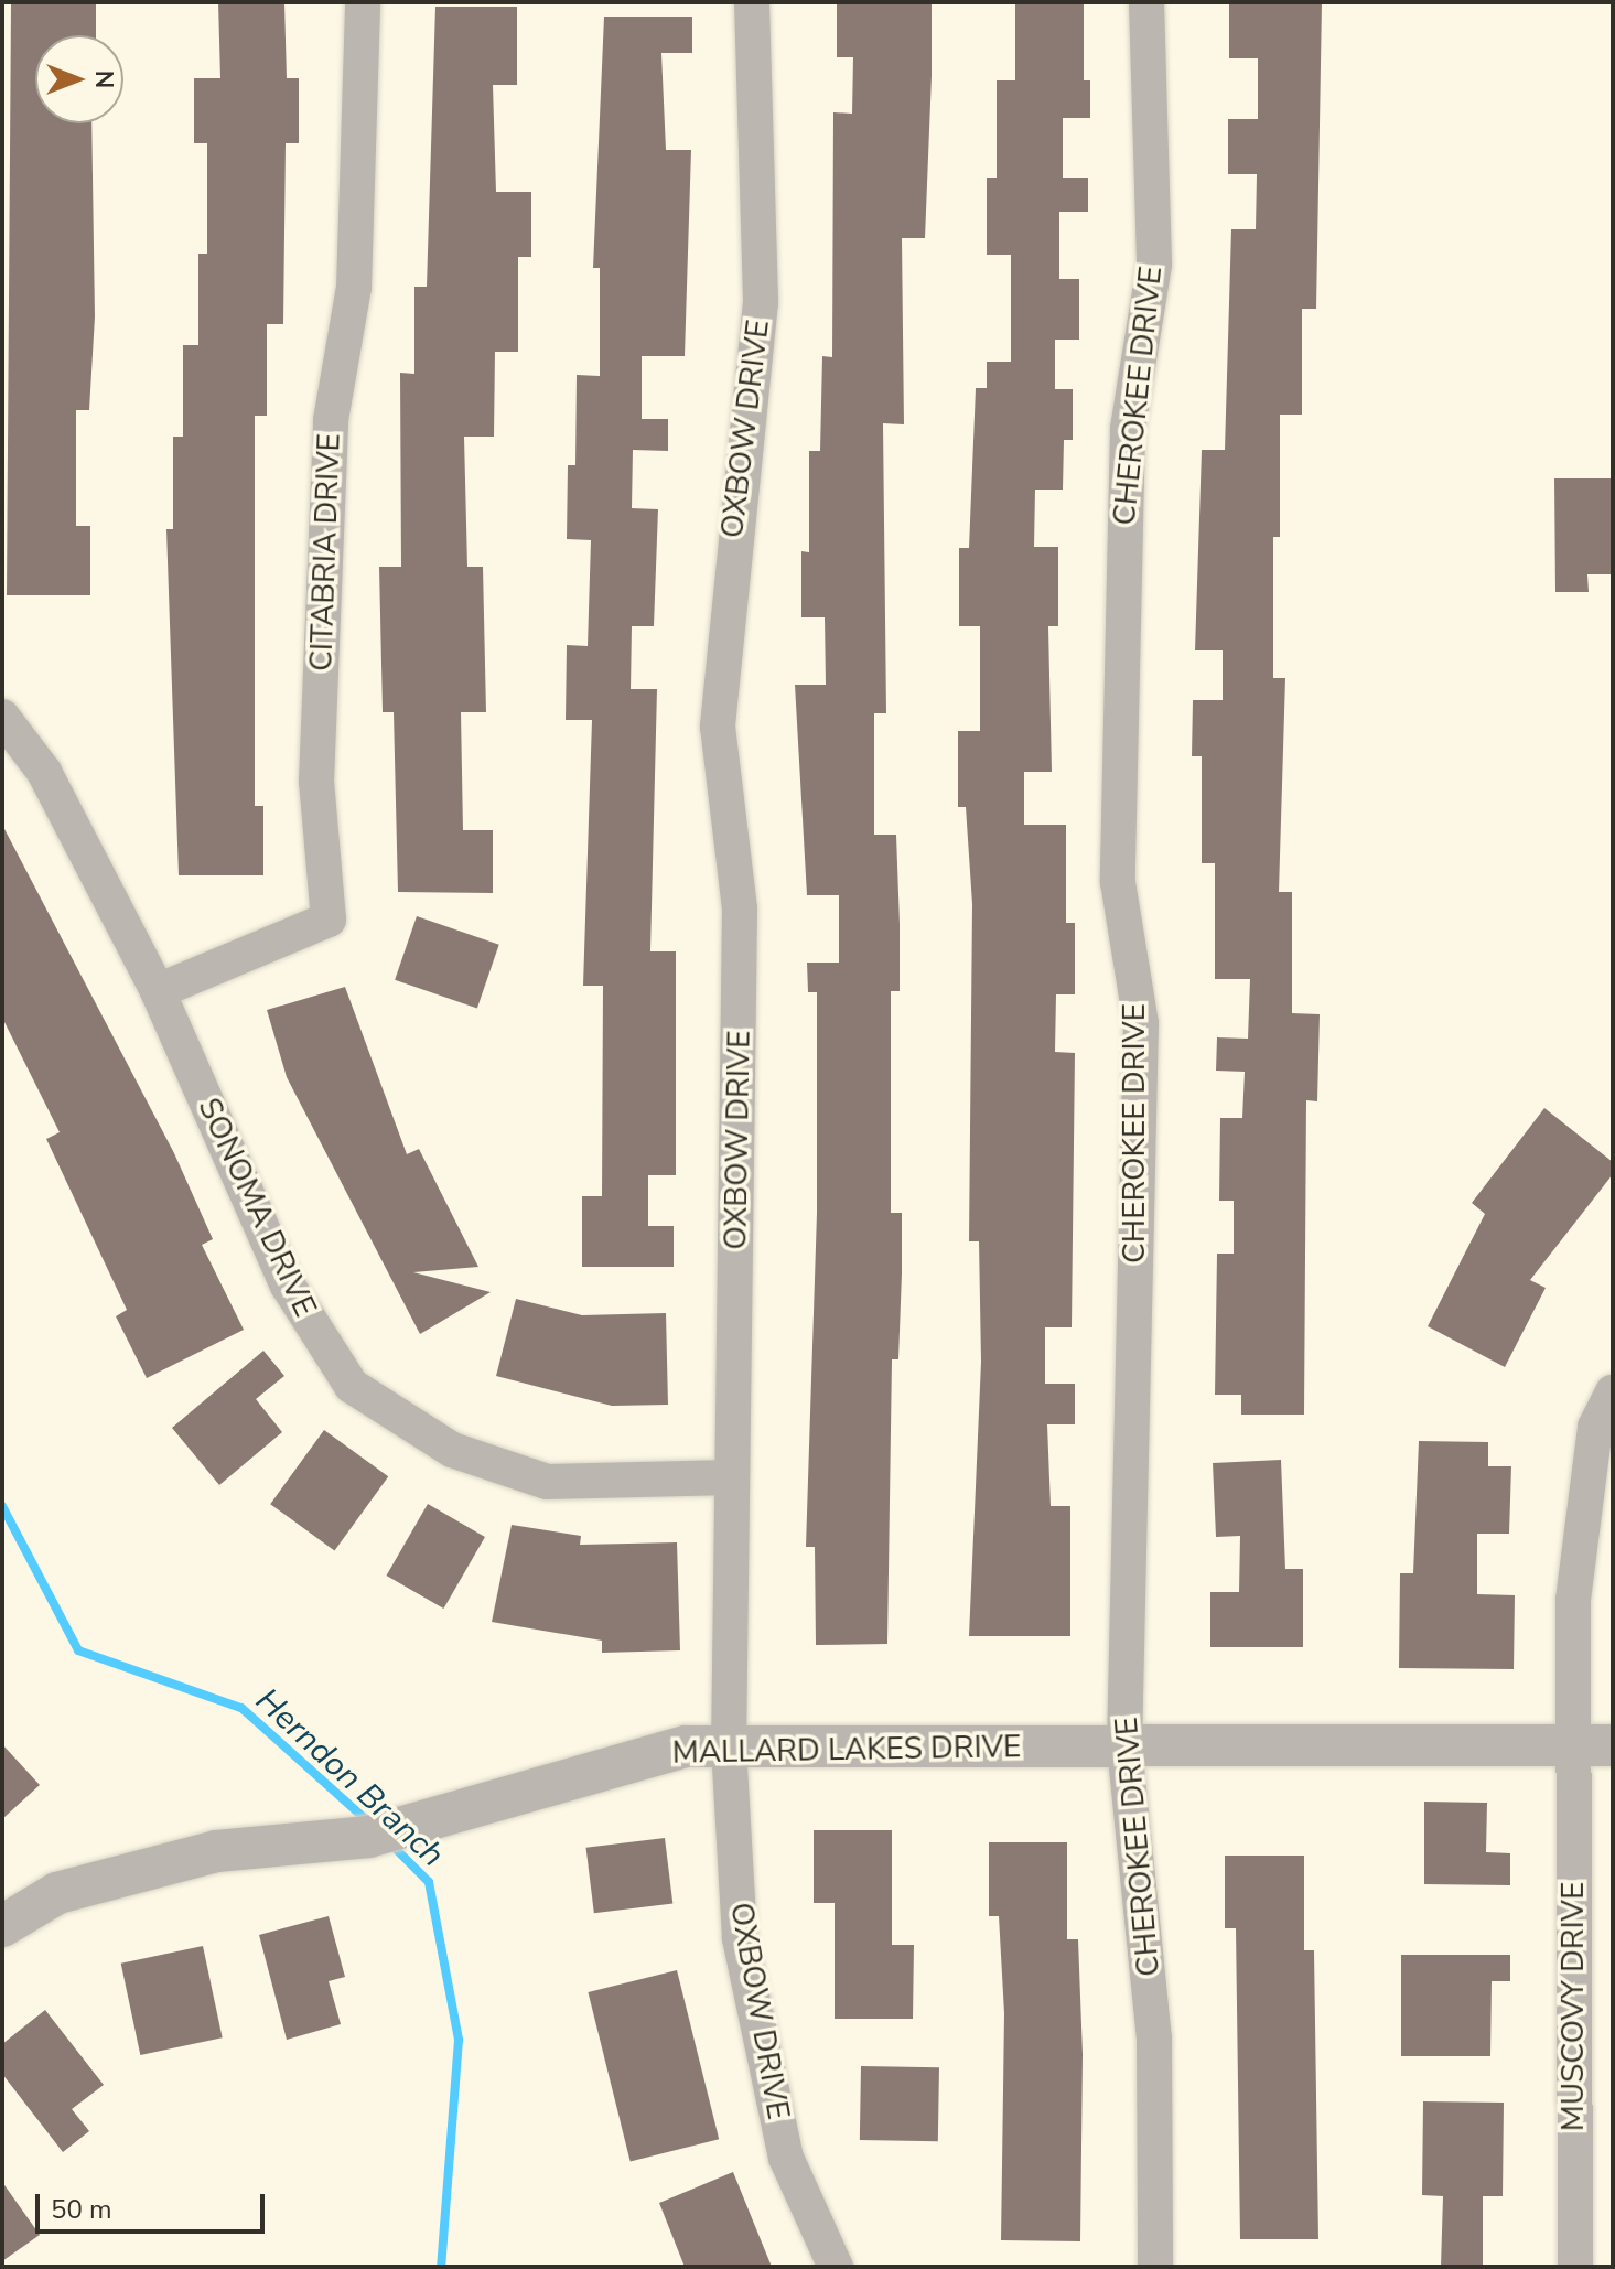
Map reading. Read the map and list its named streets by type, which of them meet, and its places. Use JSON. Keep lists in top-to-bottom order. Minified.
{"streets":{"street":["CHEROKEE DRIVE","OXBOW DRIVE","CITABRIA DRIVE","SONOMA DRIVE","MALLARD LAKES DRIVE","MUSCOVY DRIVE"]},"crossings":[["CHEROKEE DRIVE","MALLARD LAKES DRIVE"],["OXBOW DRIVE","SONOMA DRIVE"],["OXBOW DRIVE","MALLARD LAKES DRIVE"],["CITABRIA DRIVE","SONOMA DRIVE"],["MALLARD LAKES DRIVE","MUSCOVY DRIVE"]],"water":["Herndon Branch"],"scale_bar":"50 m","north":"right"}
